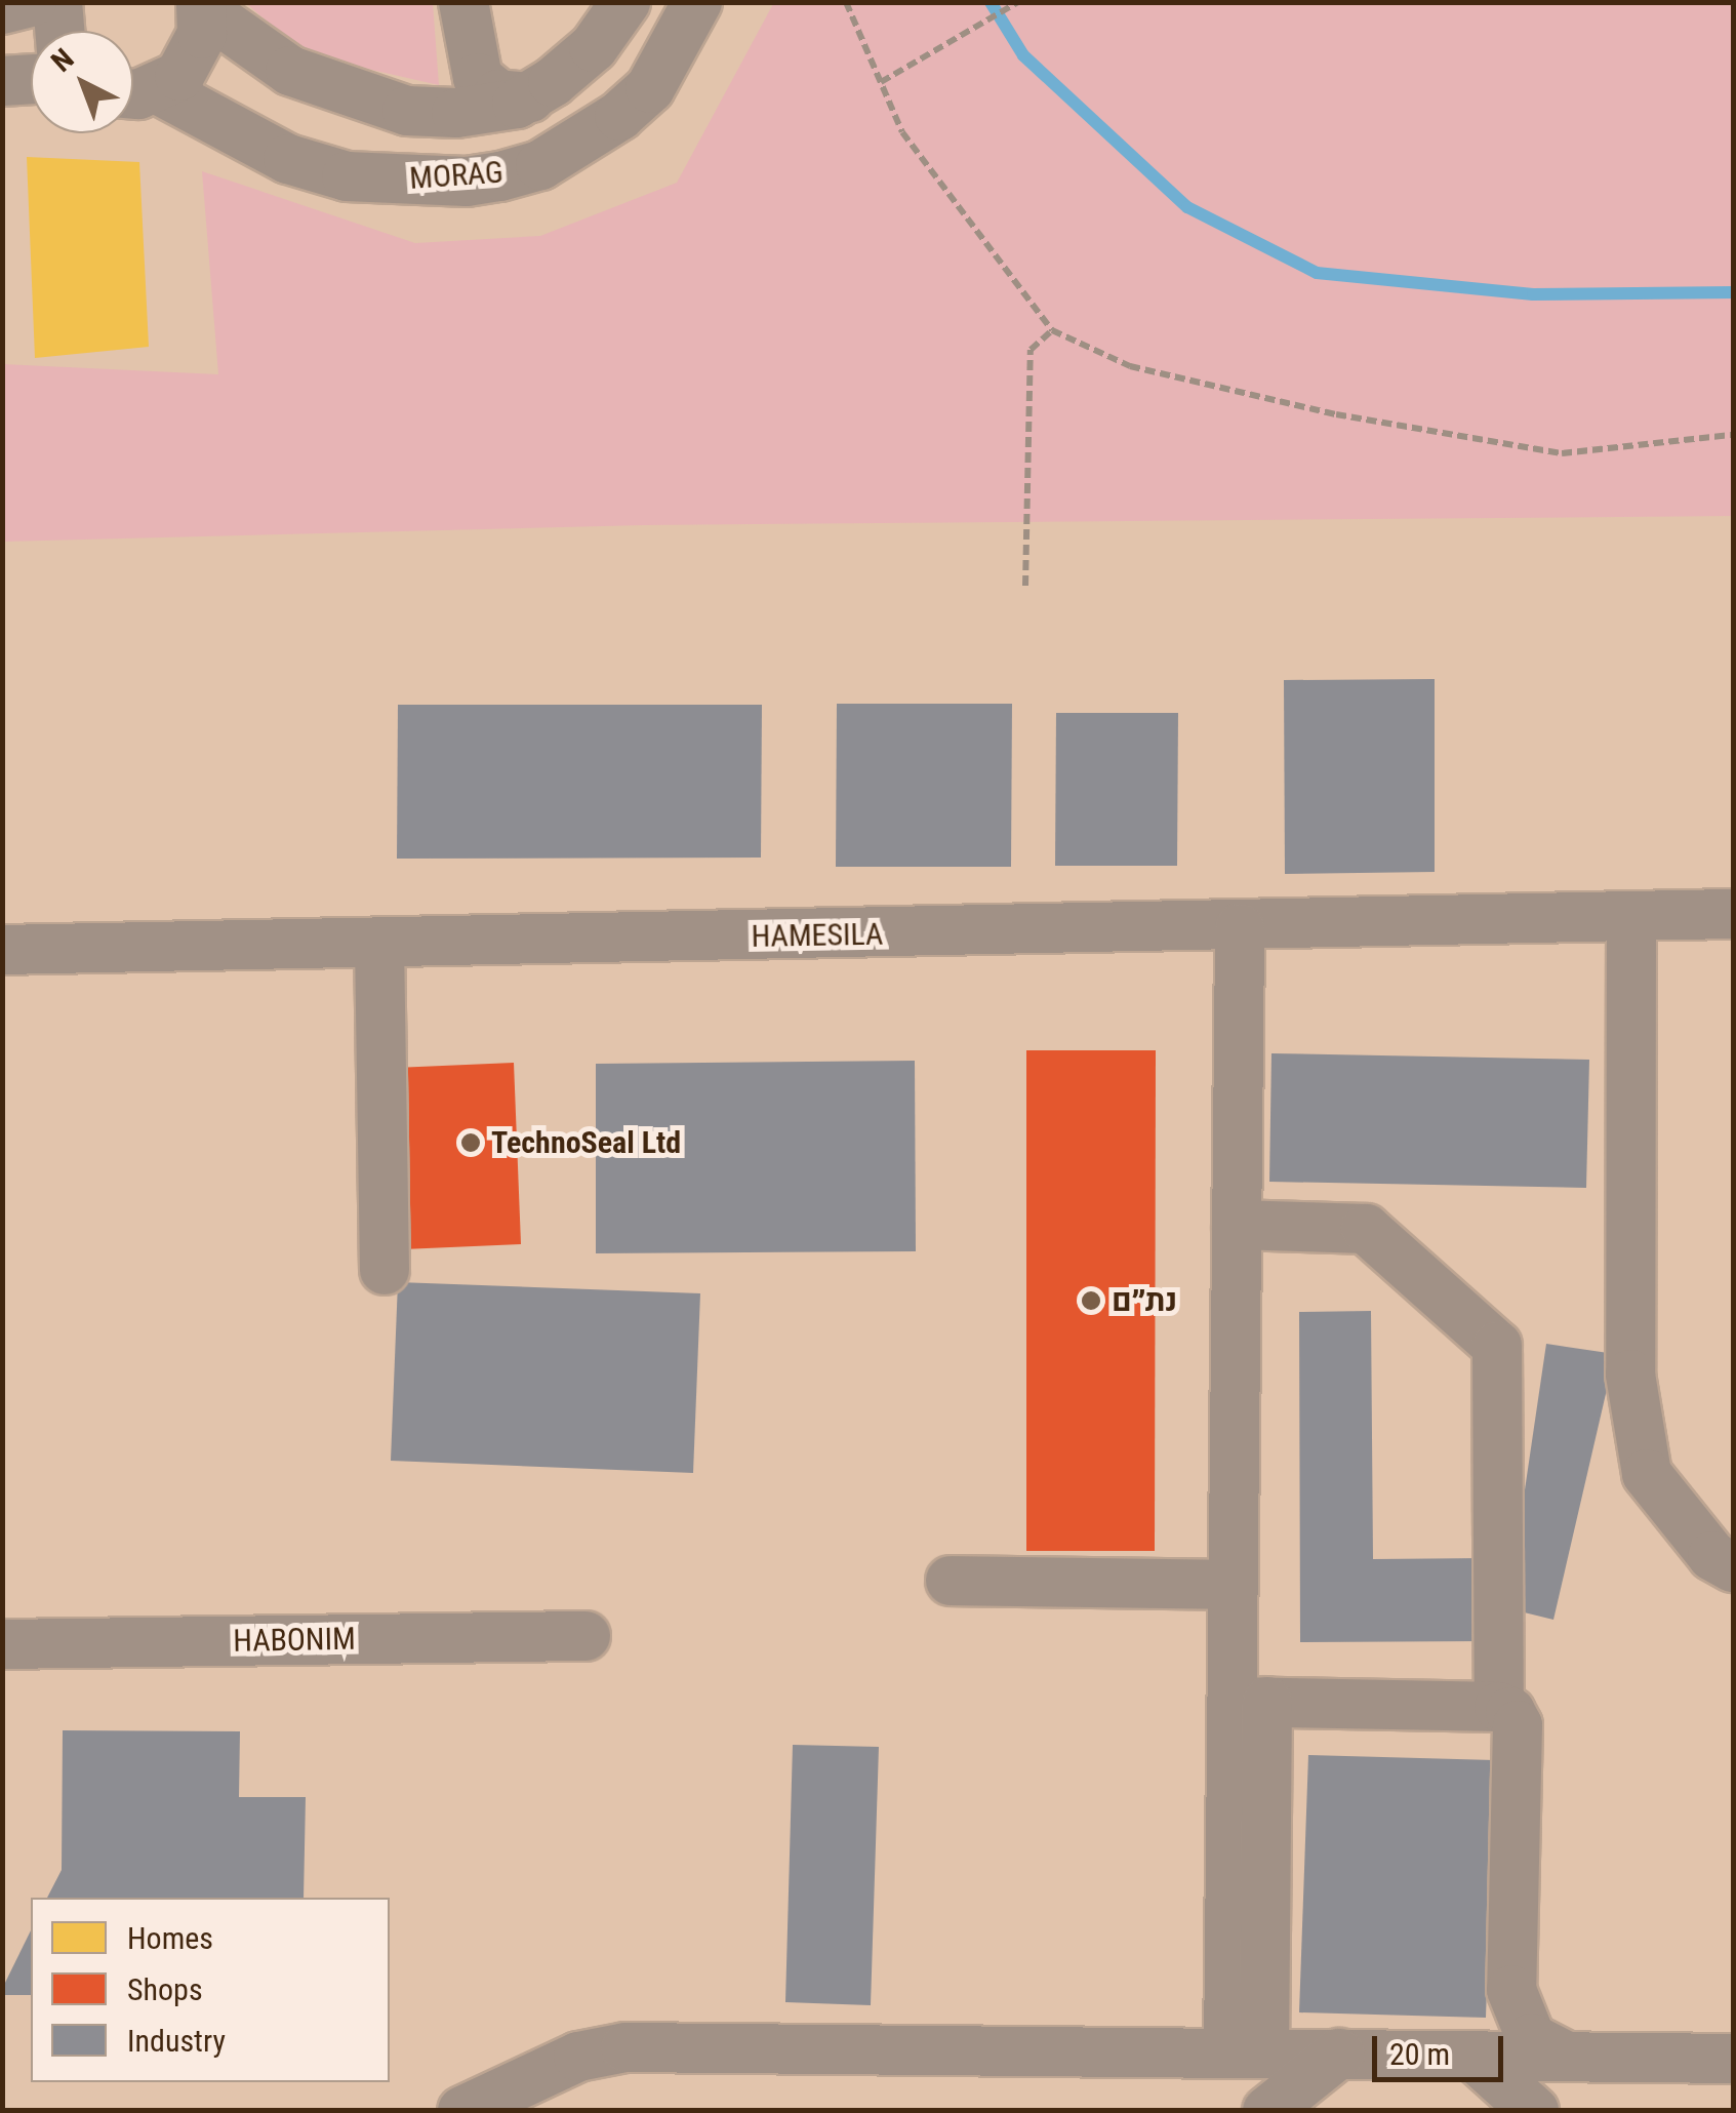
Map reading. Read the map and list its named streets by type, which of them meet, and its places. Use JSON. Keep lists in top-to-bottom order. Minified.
{"streets":{"street":["MORAG","HAMESILA","HABONIM"]},"places":["TechnoSeal Ltd","נת״ם"],"legend":["Homes","Shops","Industry"],"scale_bar":"20 m","north":"top left"}
